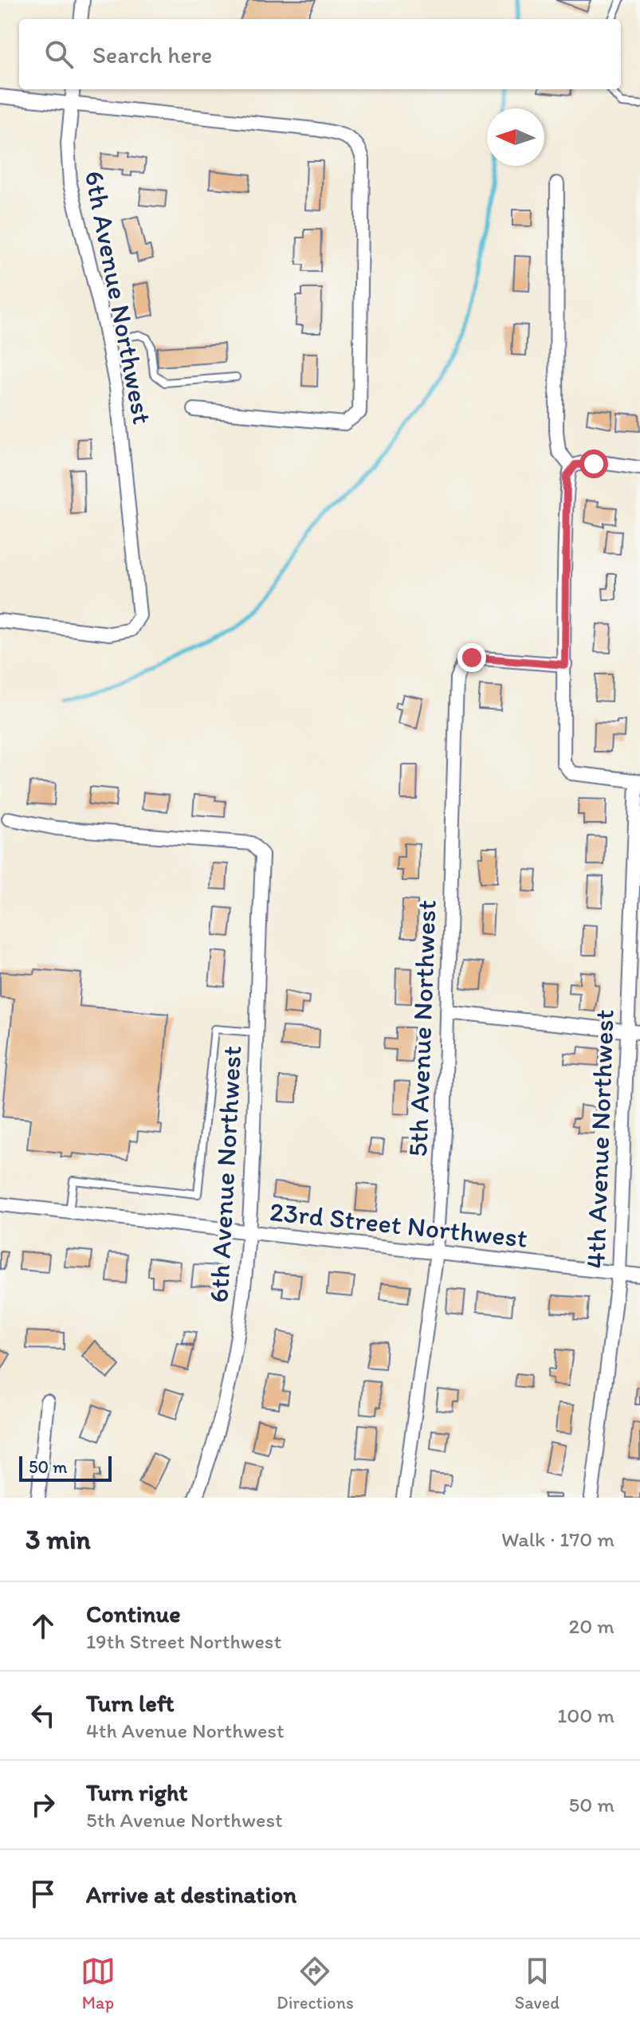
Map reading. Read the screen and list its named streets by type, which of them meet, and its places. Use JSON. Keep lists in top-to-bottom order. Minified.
{"streets":{"street":["6th Avenue Northwest","5th Avenue Northwest","4th Avenue Northwest","23rd Street Northwest"]},"crossings":[["6th Avenue Northwest","23rd Street Northwest"],["5th Avenue Northwest","23rd Street Northwest"],["4th Avenue Northwest","23rd Street Northwest"]],"scale_bar":"50 m","north":"left","page":{"search":"Search here","scale":"50 m","heading":["3 min","Walk · 170 m"],"list":[["Continue","19th Street Northwest","20 m"],["Turn left","4th Avenue Northwest","100 m"],["Turn right","5th Avenue Northwest","50 m"],"Arrive at destination"],"nav":["Map","Directions","Saved"]}}
